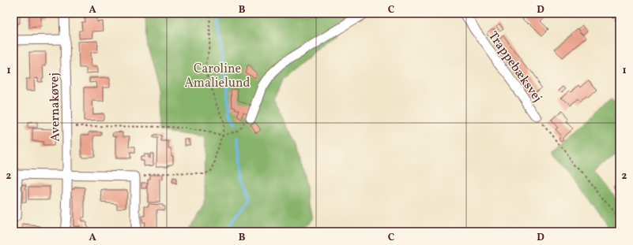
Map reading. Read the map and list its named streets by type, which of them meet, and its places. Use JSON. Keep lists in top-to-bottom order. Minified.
{"streets":{"street":["Trappebæksvej","Avernakøvej"]},"parks":["Caroline Amalielund"],"grid":{"columns":["A","B","C","D"],"rows":["1","2"]}}
